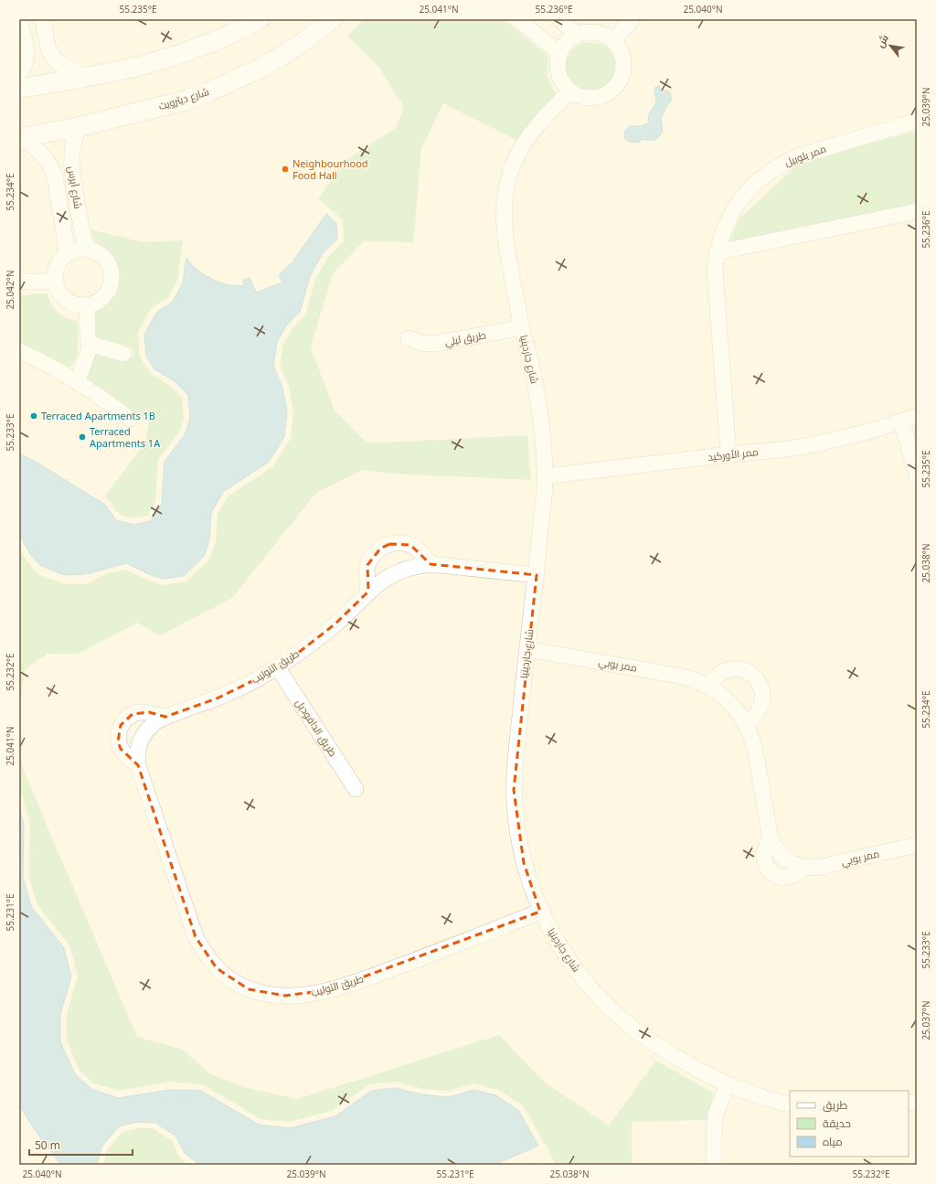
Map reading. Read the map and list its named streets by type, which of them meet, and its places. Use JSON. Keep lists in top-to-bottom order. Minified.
{"streets":{"street":["شارع ديترويت","ممر بلوبيل","شارع آيرس","طريق ليلي","شارع جاردينيا","ممر الأوركيد","ممر بوبي","طريق التوليب","طريق الدافوديل"]},"crossings":[["شارع ديترويت","شارع آيرس"],["ممر بلوبيل","ممر الأوركيد"],["طريق ليلي","شارع جاردينيا"],["شارع جاردينيا","ممر الأوركيد"],["شارع جاردينيا","ممر بوبي"],["شارع جاردينيا","طريق التوليب"],["طريق التوليب","طريق الدافوديل"]],"places":["Neighbourhood Food Hall","Terraced Apartments 1B","Terraced Apartments 1A"],"legend":["طريق","حديقة","مياه"],"scale_bar":"50 m","north":"top left","coordinates":["55.235°E","25.041°N","55.236°E","25.040°N","25.039°N","55.234°E","25.042°N","55.233°E","25.038°N","55.232°E","55.231°E","25.037°N"]}
